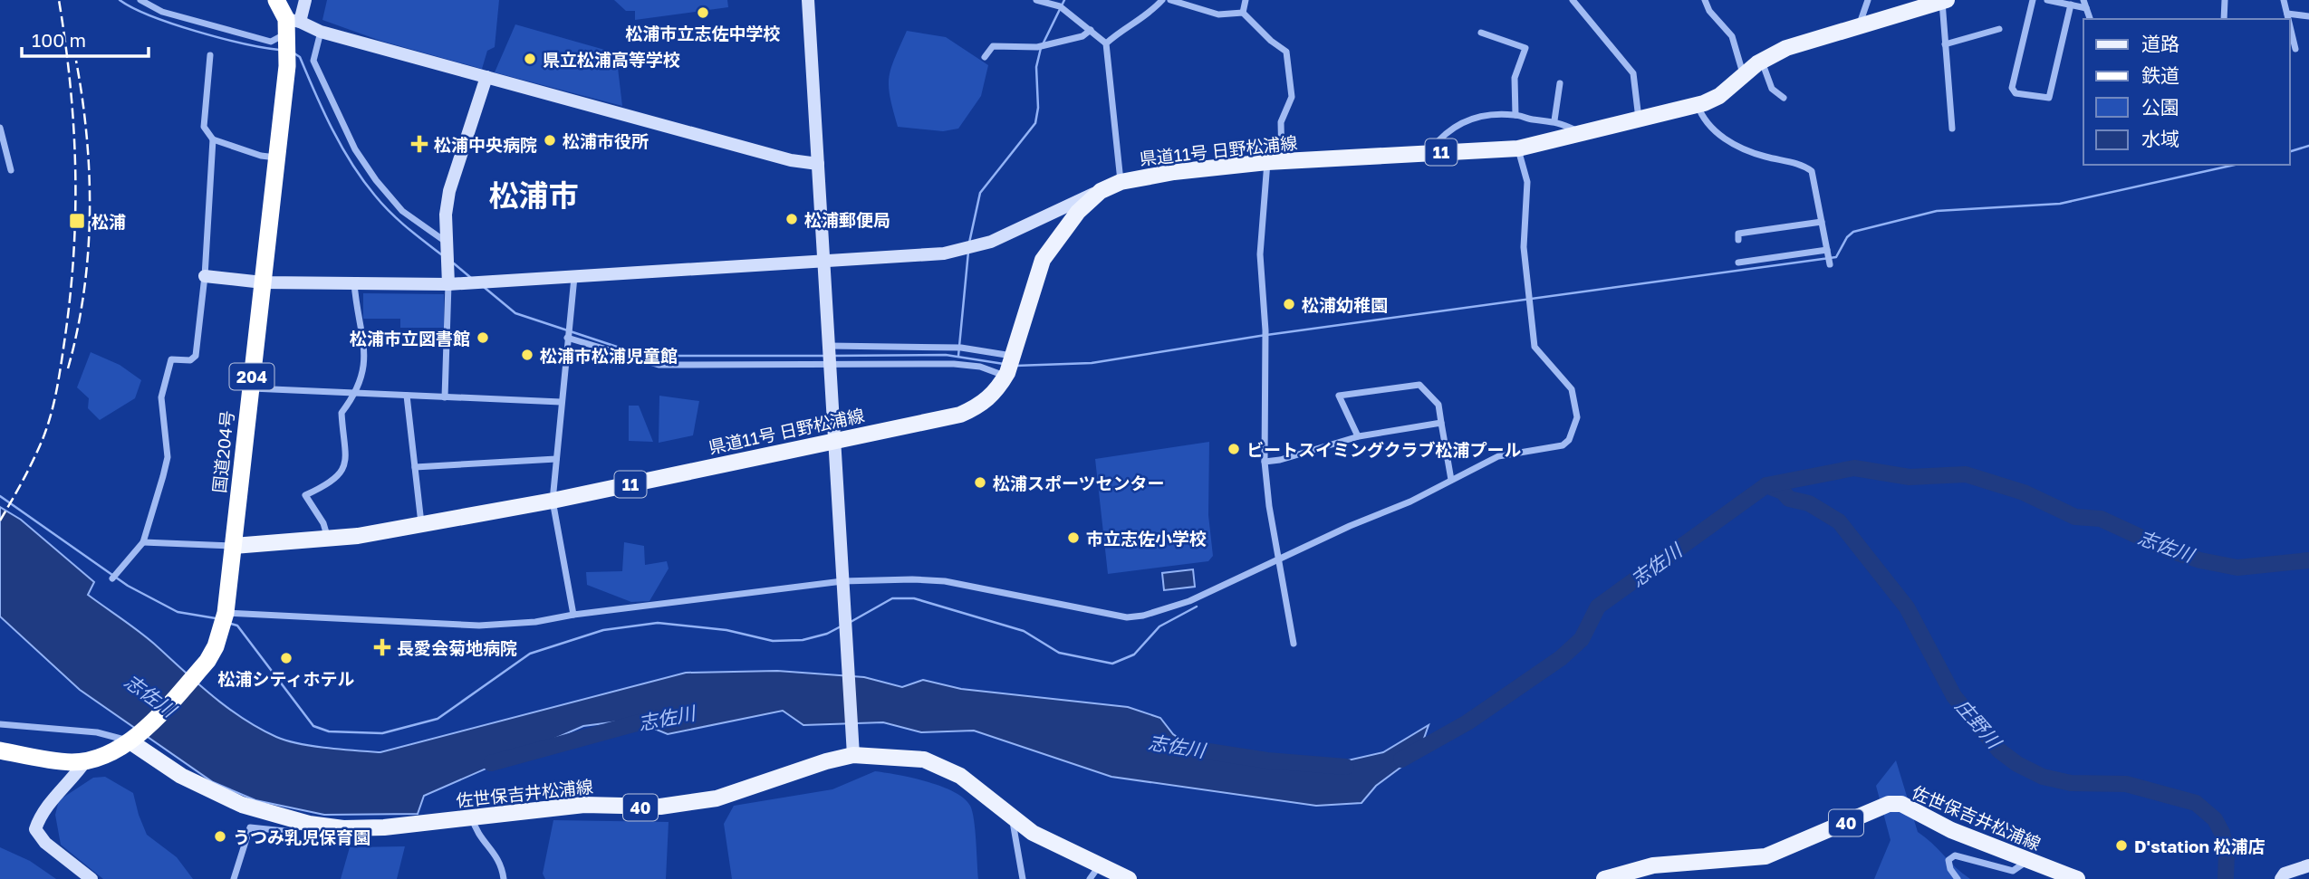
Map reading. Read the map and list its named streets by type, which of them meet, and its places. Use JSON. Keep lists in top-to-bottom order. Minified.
{"streets":{"highway":["204","国道204号"],"main road":["県道11号 日野松浦線","11","佐世保吉井松浦線","40"]},"crossings":[["県道11号 日野松浦線","国道204号"],["国道204号","佐世保吉井松浦線"]],"districts":["松浦市"],"water":["志佐川","庄野川"],"places":{"other":["松浦市立志佐中学校","県立松浦高等学校","松浦市役所","松浦郵便局","松浦幼稚園","松浦市立図書館","松浦市松浦児童館","ビートスイミングクラブ松浦プール","松浦スポーツセンター","市立志佐小学校","松浦シティホテル","うつみ乳児保育園","D'station 松浦店"],"health":["松浦中央病院","長愛会菊地病院"],"transit":["松浦"]},"legend":["道路","鉄道","公園","水域"],"scale_bar":"100 m"}
